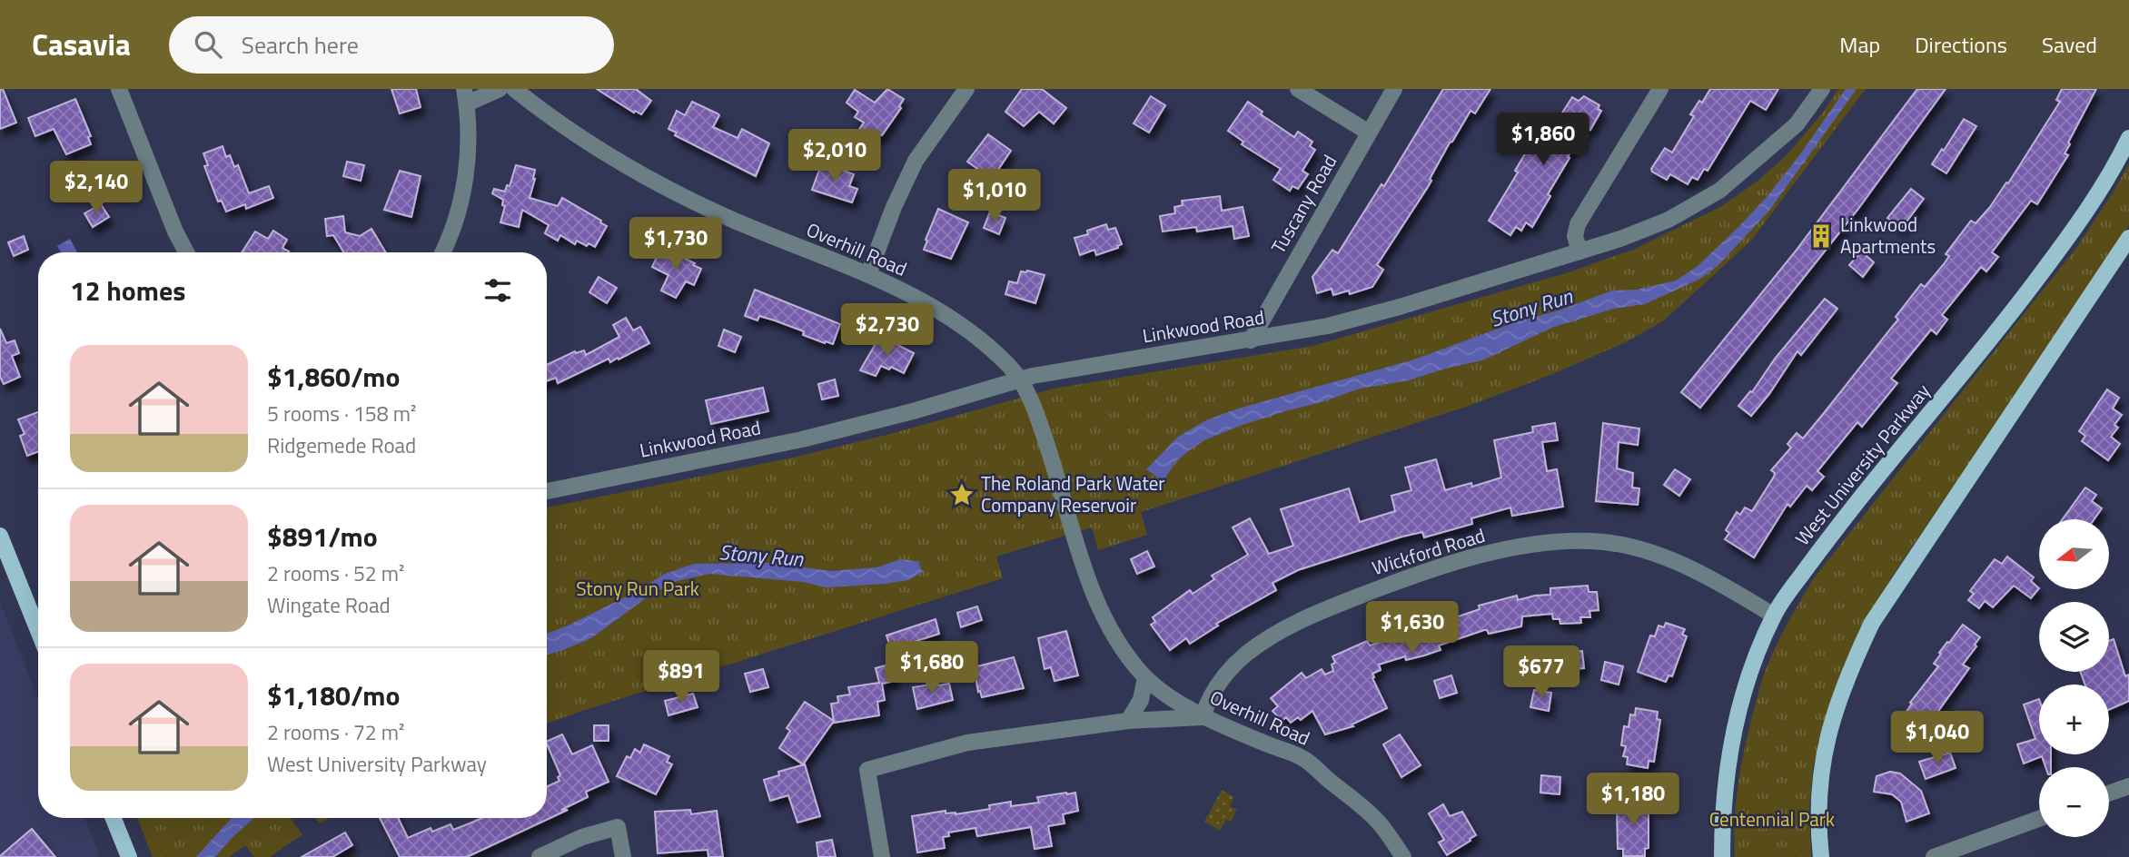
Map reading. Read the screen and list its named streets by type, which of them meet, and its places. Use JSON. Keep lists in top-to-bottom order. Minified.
{"streets":{"main road":["West University Parkway"],"street":["Tuscany Road","Overhill Road","Linkwood Road","Wickford Road"]},"crossings":[["Tuscany Road","Linkwood Road"],["Overhill Road","Linkwood Road"],["Overhill Road","Wickford Road"],["West University Parkway","Wickford Road"]],"water":["Stony Run"],"parks":["Stony Run Park","Centennial Park"],"places":{"building":["Linkwood Apartments"],"place":["The Roland Park Water Company Reservoir"]},"north":"left","page":{"header":"Casavia","search":"Search here","nav":["Map","Directions","Saved"],"price":["$1,860","$2,010","$2,140","$1,010","$1,730","$2,730","$1,630","$1,680","$677","$891","$1,040","$1,180"],"heading":"12 homes","list":[{"name":"$1,860/mo","note":"5 rooms · 158 m² · Ridgemede Road"},{"name":"$891/mo","note":"2 rooms · 52 m² · Wingate Road"},{"name":"$1,180/mo","note":"2 rooms · 72 m² · West University Parkway"}],"map_buttons":["+","−"]}}
